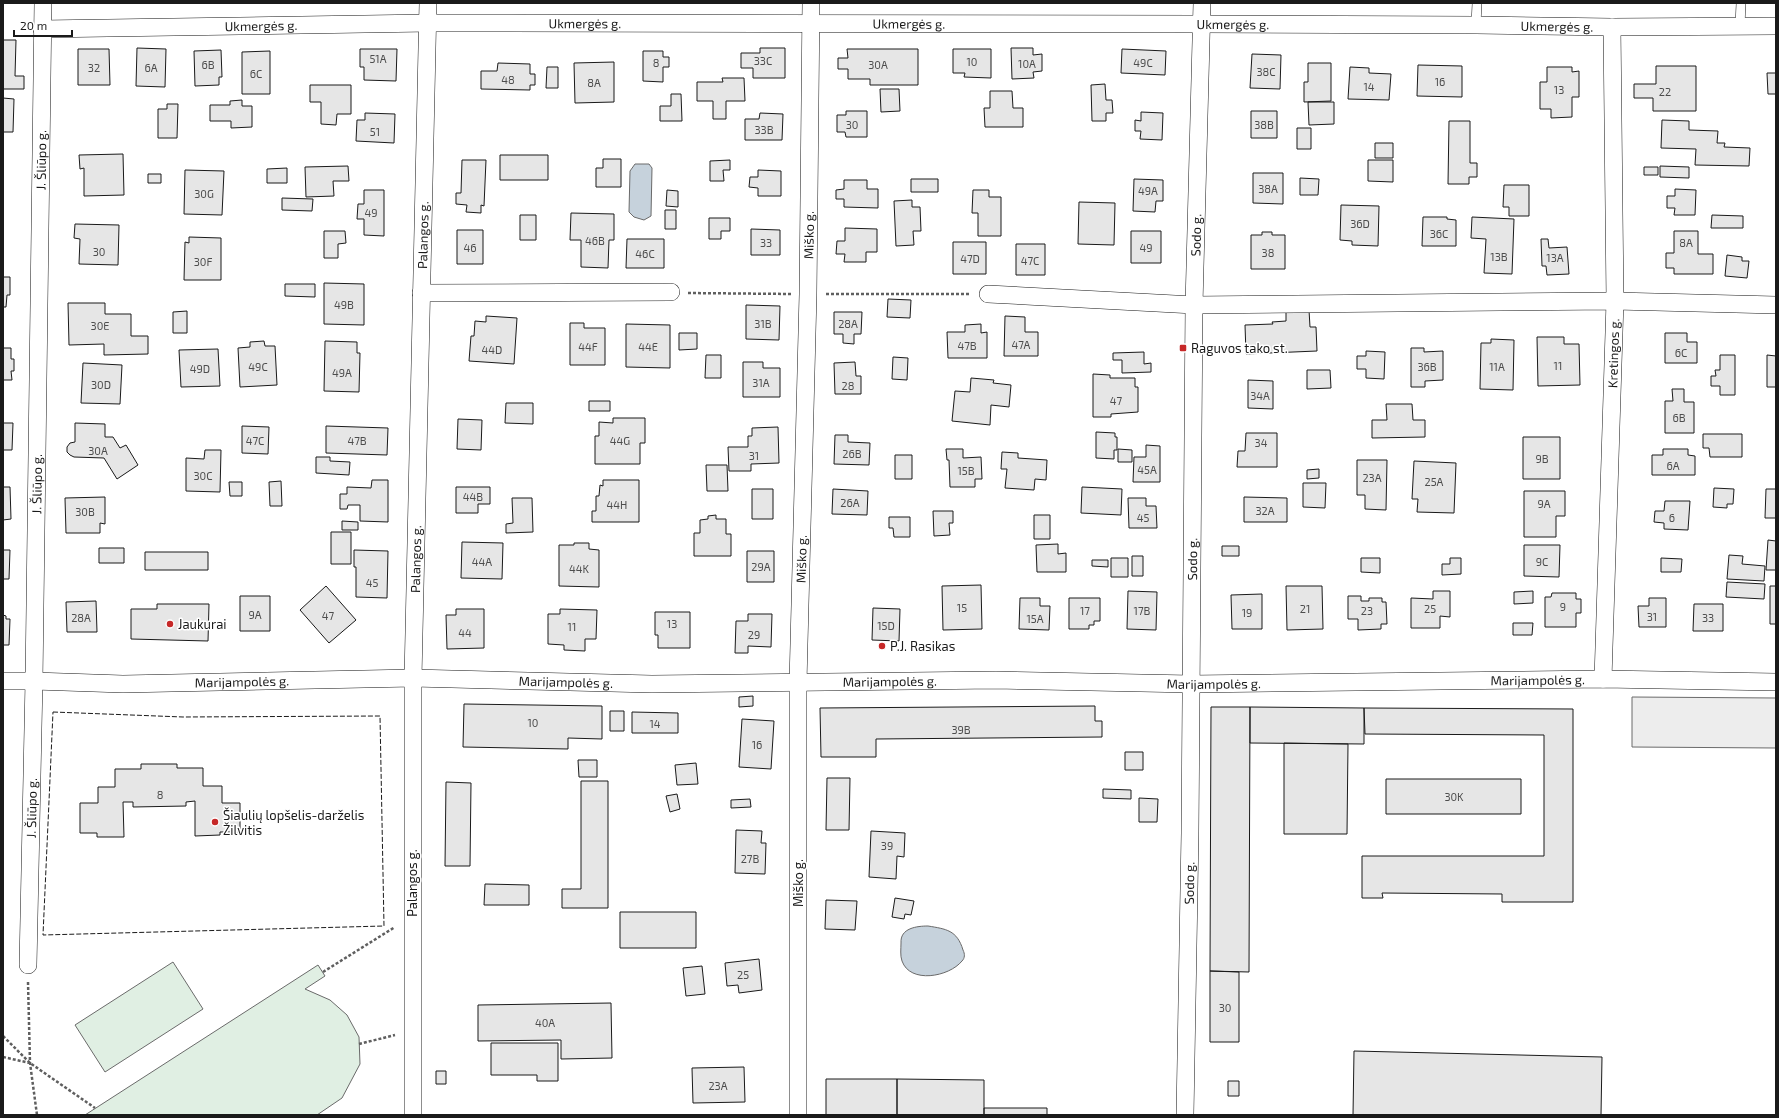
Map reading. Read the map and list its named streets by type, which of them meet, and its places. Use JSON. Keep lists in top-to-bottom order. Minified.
{"streets":{"street":["Ukmergės g.","J. Šliūpo g.","Palangos g.","Miško g.","Sodo g.","Kretingos g.","Marijampolės g."]},"crossings":[["Ukmergės g.","J. Šliūpo g."],["Ukmergės g.","Palangos g."],["Ukmergės g.","Miško g."],["Ukmergės g.","Sodo g."],["Ukmergės g.","Kretingos g."],["J. Šliūpo g.","Marijampolės g."],["Palangos g.","Marijampolės g."],["Miško g.","Marijampolės g."],["Sodo g.","Marijampolės g."],["Kretingos g.","Marijampolės g."]],"places":{"transit":["Raguvos tako st."],"other":["Jaukurai","P.J. Rasikas","Šiaulių lopšelis-darželis Žilvitis"]},"house_numbers":["51A","33C","10","8","49C","10A","6B","30A","32","6A","38C","6C","48","16","8A","14","13","22","30","38B","33B","51","38A","49A","30G","49","36D","36C","46B","33","8A","46","49","30","38","46C","13B","13A","47D","47C","30F","49B","31B","28A","30E","47A","47B","44F","44E","44D","6C","11","49C","36B","11A","49D","49A","31A","30D","28","34A","47","6B","47C","47B","44G","34","30A","26B","31","9B","6A","45A","15B","30C","23A","25A","44B","26A","9A","44H","32A","30B","45","6","44A","9C","29A","44K","45","9","15","21","25","17","17B","23","19","9A","47","31","28A","33","15A","13","15D","11","44","29","10","14","39B","16","8","30K","39","27B","25","30","40A","23A"],"scale_bar":"20 m"}
